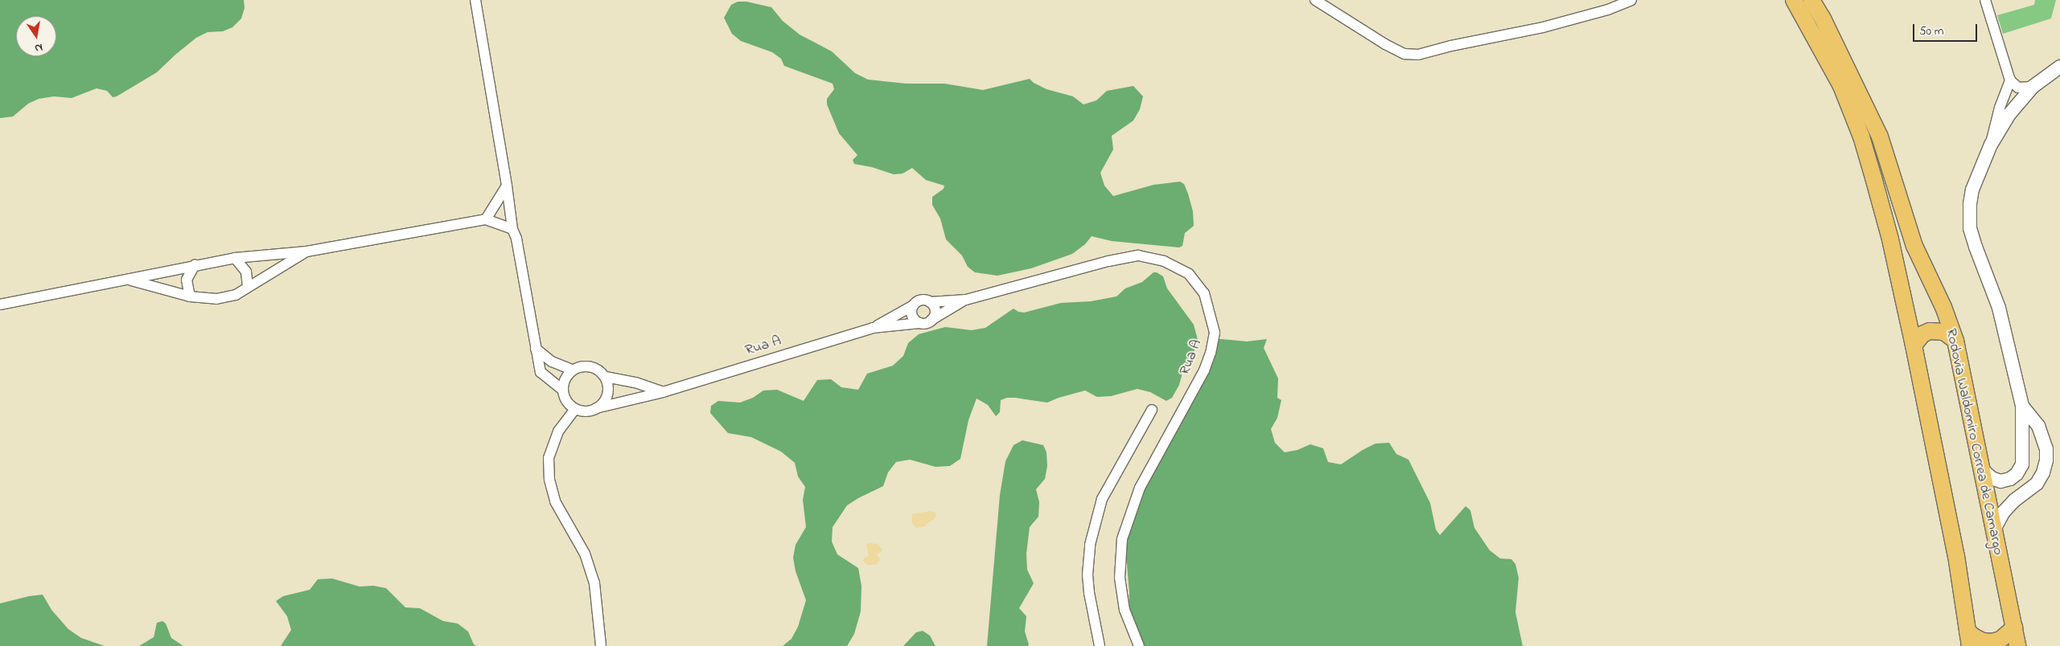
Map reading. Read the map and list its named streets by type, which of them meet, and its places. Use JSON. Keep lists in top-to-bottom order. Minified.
{"streets":{"main road":["Rodovia Waldomiro Correa de Camargo"],"street":["Rua A"]},"scale_bar":"50 m","north":"bottom"}
